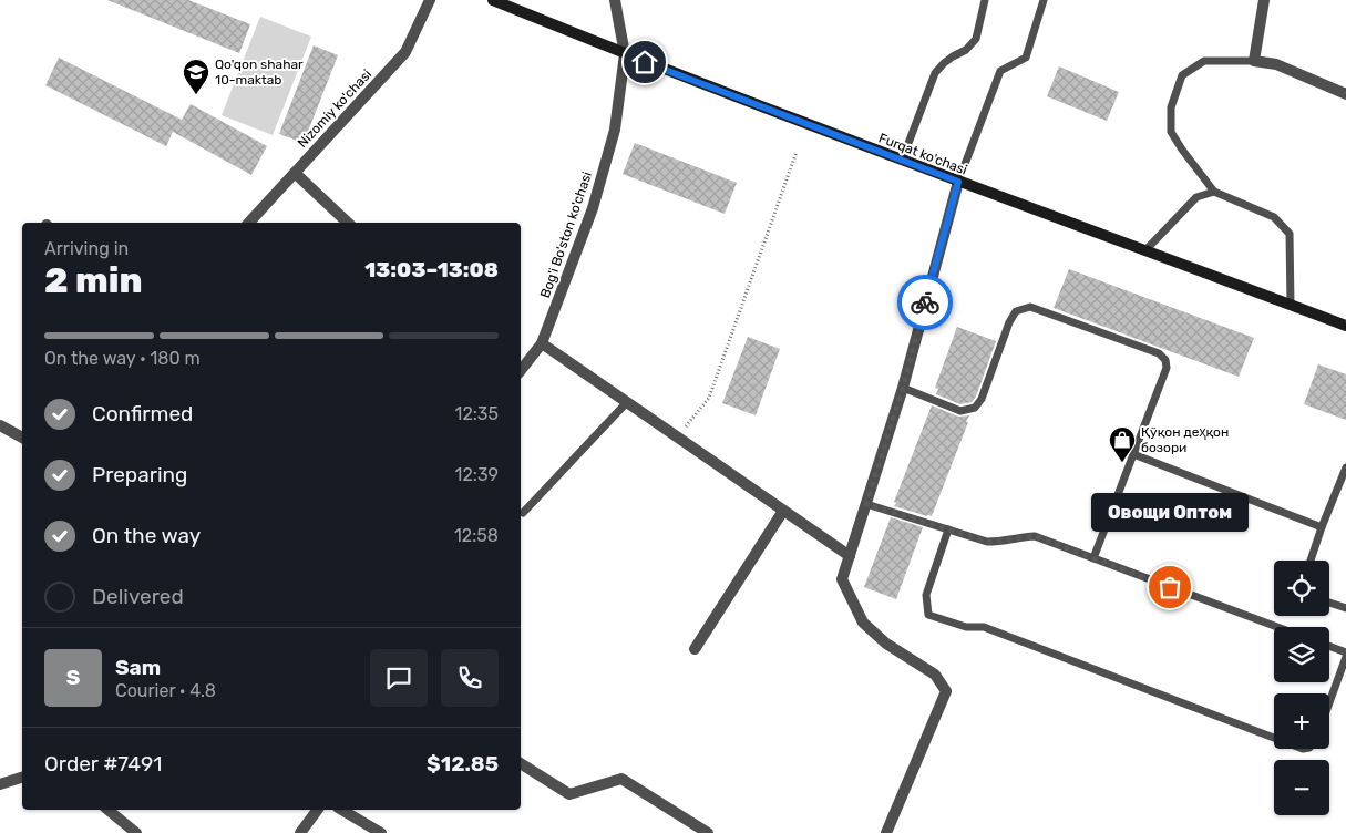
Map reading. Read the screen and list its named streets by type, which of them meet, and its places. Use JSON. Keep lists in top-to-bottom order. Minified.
{"streets":{"main road":["Furqat ko'chasi"],"street":["Nizomiy ko'chasi","Bog'i Bo'ston ko'chasi"]},"crossings":[["Furqat ko'chasi","Bog'i Bo'ston ko'chasi"]],"places":{"school or university":["Qo'qon shahar 10-maktab"],"shop":["Қўқон деҳқон бозори"],"other":["Овощи Оптом"]},"page":{"heading":["2 min","Arriving in","13:03–13:08"],"panel":["Sam","Courier · 4.8","Order #7491","$12.85"],"bar":"On the way · 180 m","list":[["Confirmed","12:35"],["Preparing","12:39"],["On the way","12:58"],"Delivered"],"bubble":"Овощи Оптом","map_buttons":["+","−"],"round":"S"}}
